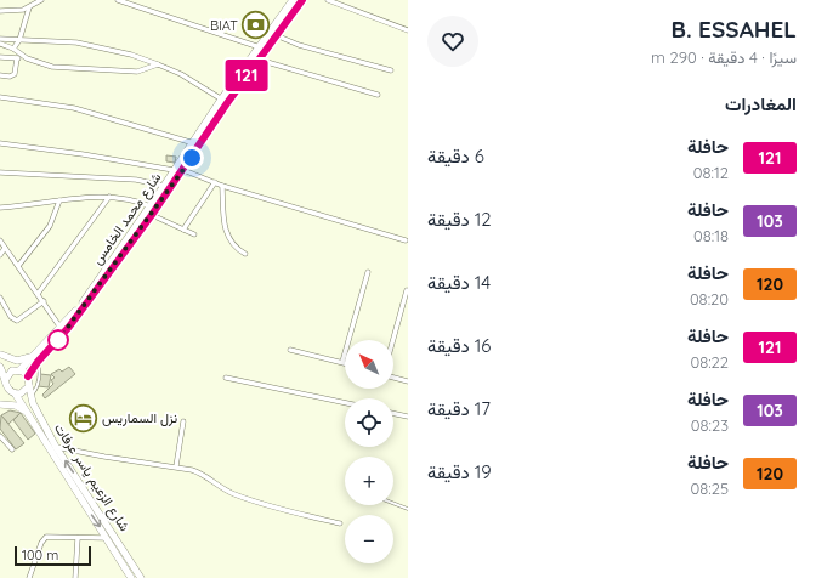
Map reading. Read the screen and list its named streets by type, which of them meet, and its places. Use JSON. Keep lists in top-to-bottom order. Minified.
{"streets":{"main road":["شارع محمد الخامس","شارع الزعيم ياسر عرفات"]},"crossings":[["شارع محمد الخامس","شارع الزعيم ياسر عرفات"]],"places":{"bank":["BIAT"],"hotel":["نزل السماريس"]},"lines":["bus line 121"],"scale_bar":"100 m","north":"top left","page":{"heading":[["B. ESSAHEL","سيرًا · 4 دقيقة · 290 m"],"المغادرات"],"on_map":"121","list":[{"mark":"121","name":"حافلة","note":"08:12","value":"6 دقيقة"},{"mark":"103","name":"حافلة","note":"08:18","value":"12 دقيقة"},{"mark":"120","name":"حافلة","note":"08:20","value":"14 دقيقة"},{"mark":"121","name":"حافلة","note":"08:22","value":"16 دقيقة"},{"mark":"103","name":"حافلة","note":"08:23","value":"17 دقيقة"},{"mark":"120","name":"حافلة","note":"08:25","value":"19 دقيقة"}],"map_buttons":["+","−"],"scale":"100 m"}}
